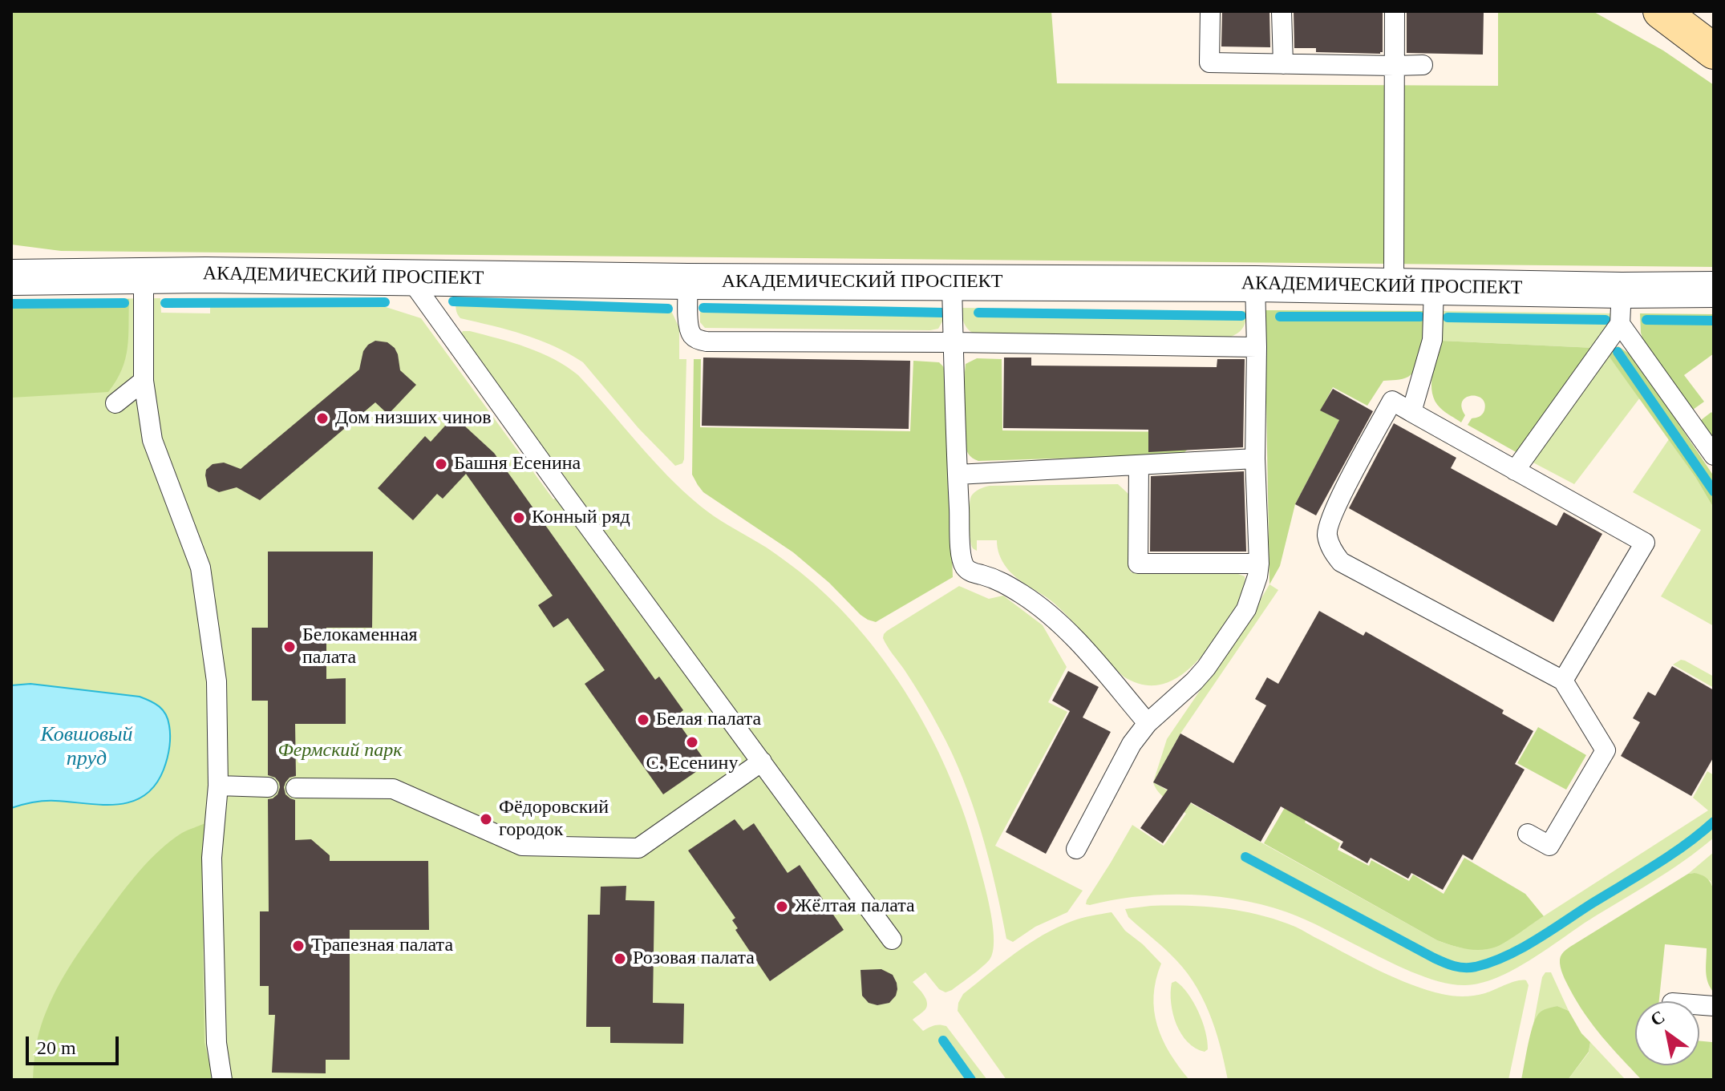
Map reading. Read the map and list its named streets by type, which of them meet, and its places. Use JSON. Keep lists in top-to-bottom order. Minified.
{"streets":{"street":["АКАДЕМИЧЕСКИЙ ПРОСПЕКТ"]},"water":["Ковшовый пруд"],"parks":["Фермский парк"],"places":["Дом низших чинов","Башня Есенина","Конный ряд","Белокаменная палата","Белая палата","С. Есенину","Фёдоровский городок","Жёлтая палата","Трапезная палата","Розовая палата"],"scale_bar":"20 m","north":"top left"}
